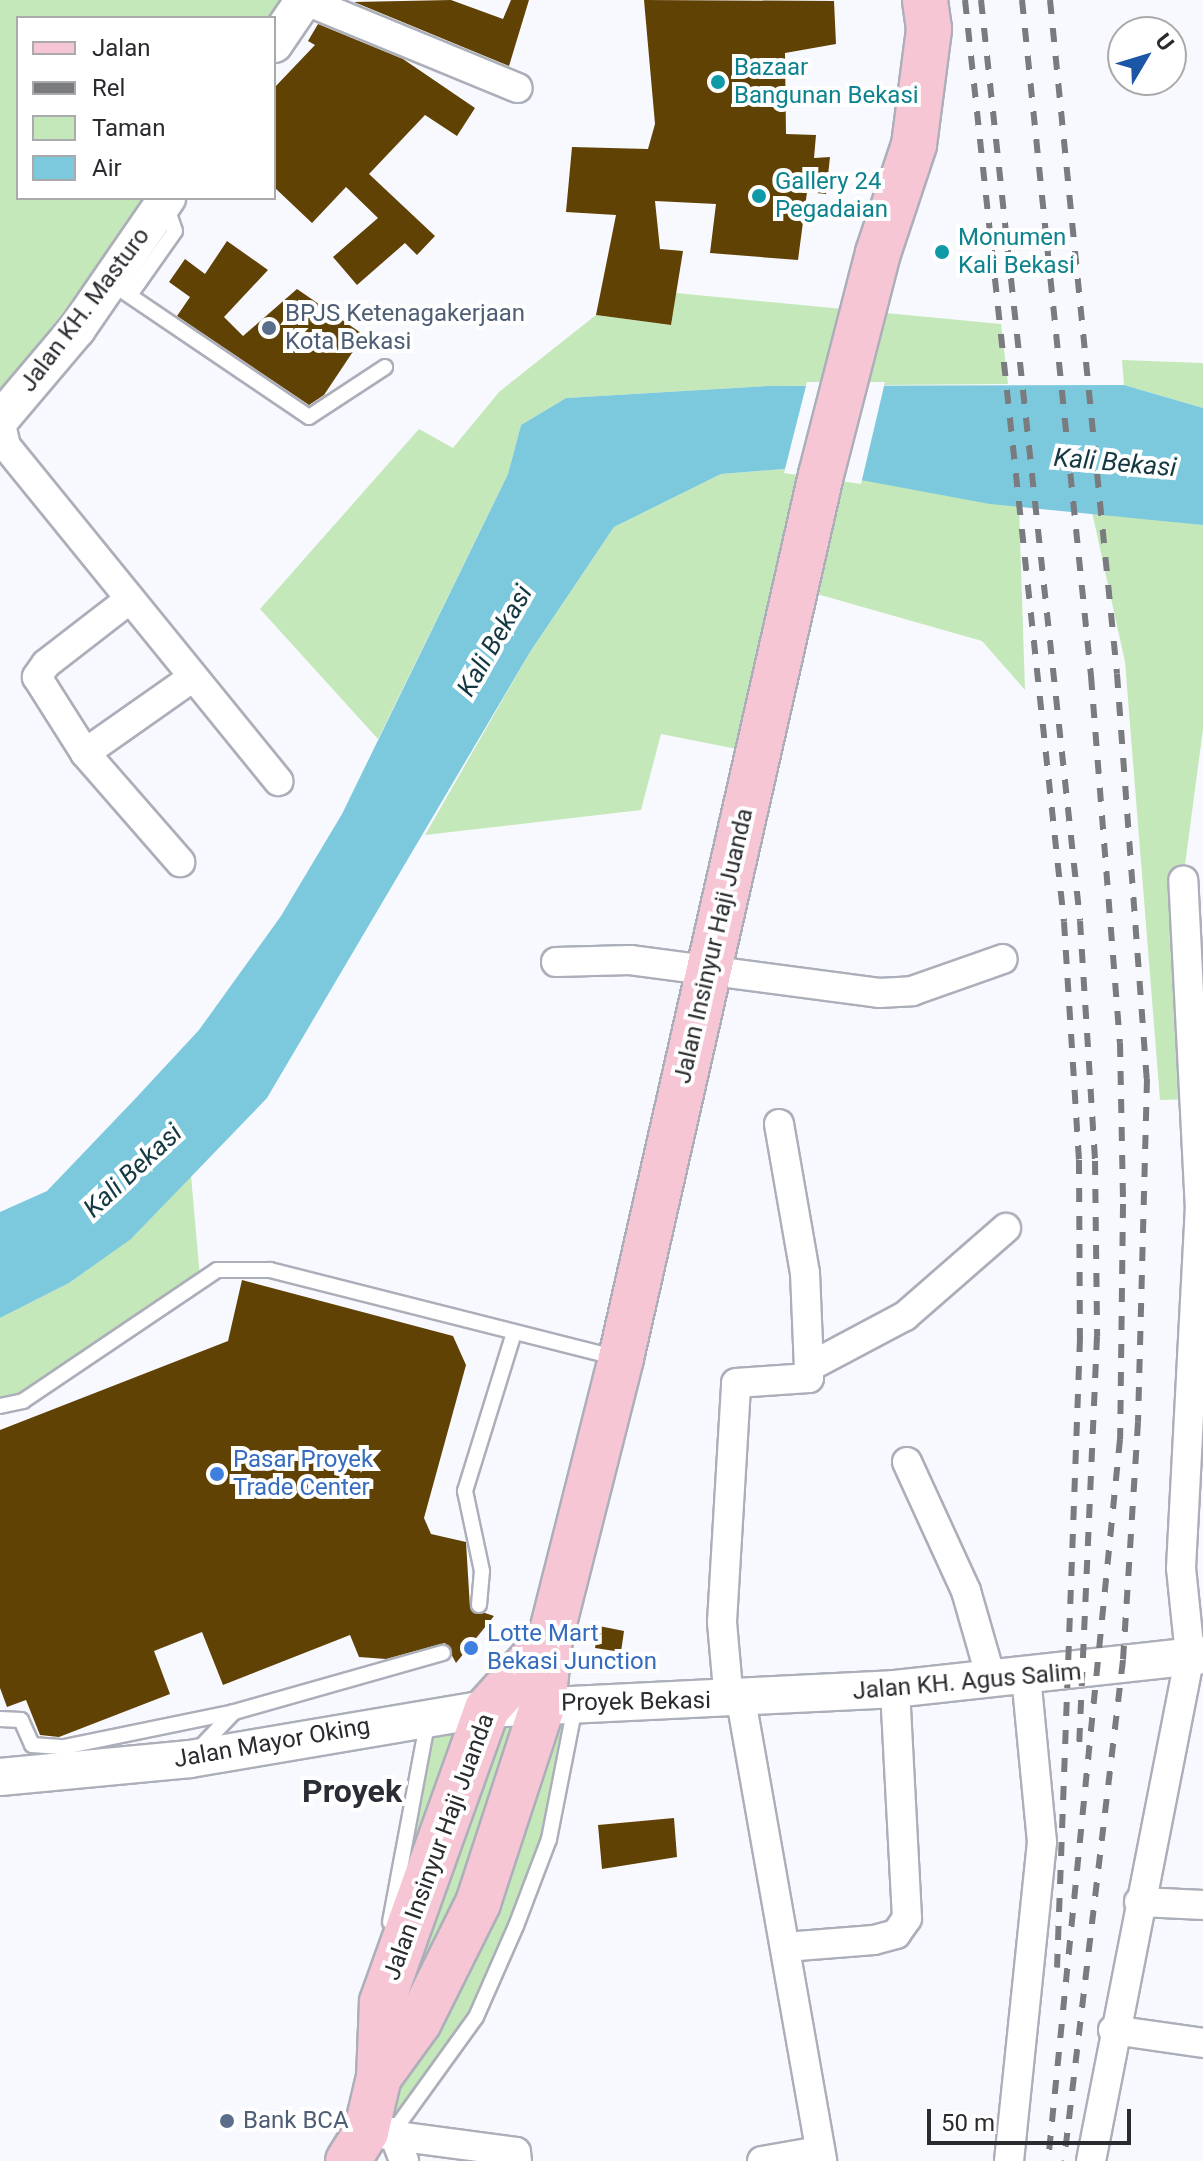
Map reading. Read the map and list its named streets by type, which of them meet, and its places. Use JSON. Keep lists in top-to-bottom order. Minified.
{"streets":{"main road":["Jalan Insinyur Haji Juanda"],"street":["Jalan KH. Masturo","Jalan KH. Agus Salim","Proyek Bekasi","Jalan Mayor Oking"]},"crossings":[["Jalan Insinyur Haji Juanda","Proyek Bekasi"],["Jalan Insinyur Haji Juanda","Jalan Mayor Oking"],["Jalan KH. Agus Salim","Proyek Bekasi"],["Proyek Bekasi","Jalan Mayor Oking"]],"districts":["Proyek"],"water":["Kali Bekasi"],"places":["Bazaar Bangunan Bekasi","Gallery 24 Pegadaian","Monumen Kali Bekasi","BPJS Ketenagakerjaan Kota Bekasi","Pasar Proyek Trade Center","Lotte Mart Bekasi Junction","Bank BCA"],"legend":["Jalan","Rel","Taman","Air"],"scale_bar":"50 m","north":"top right"}
